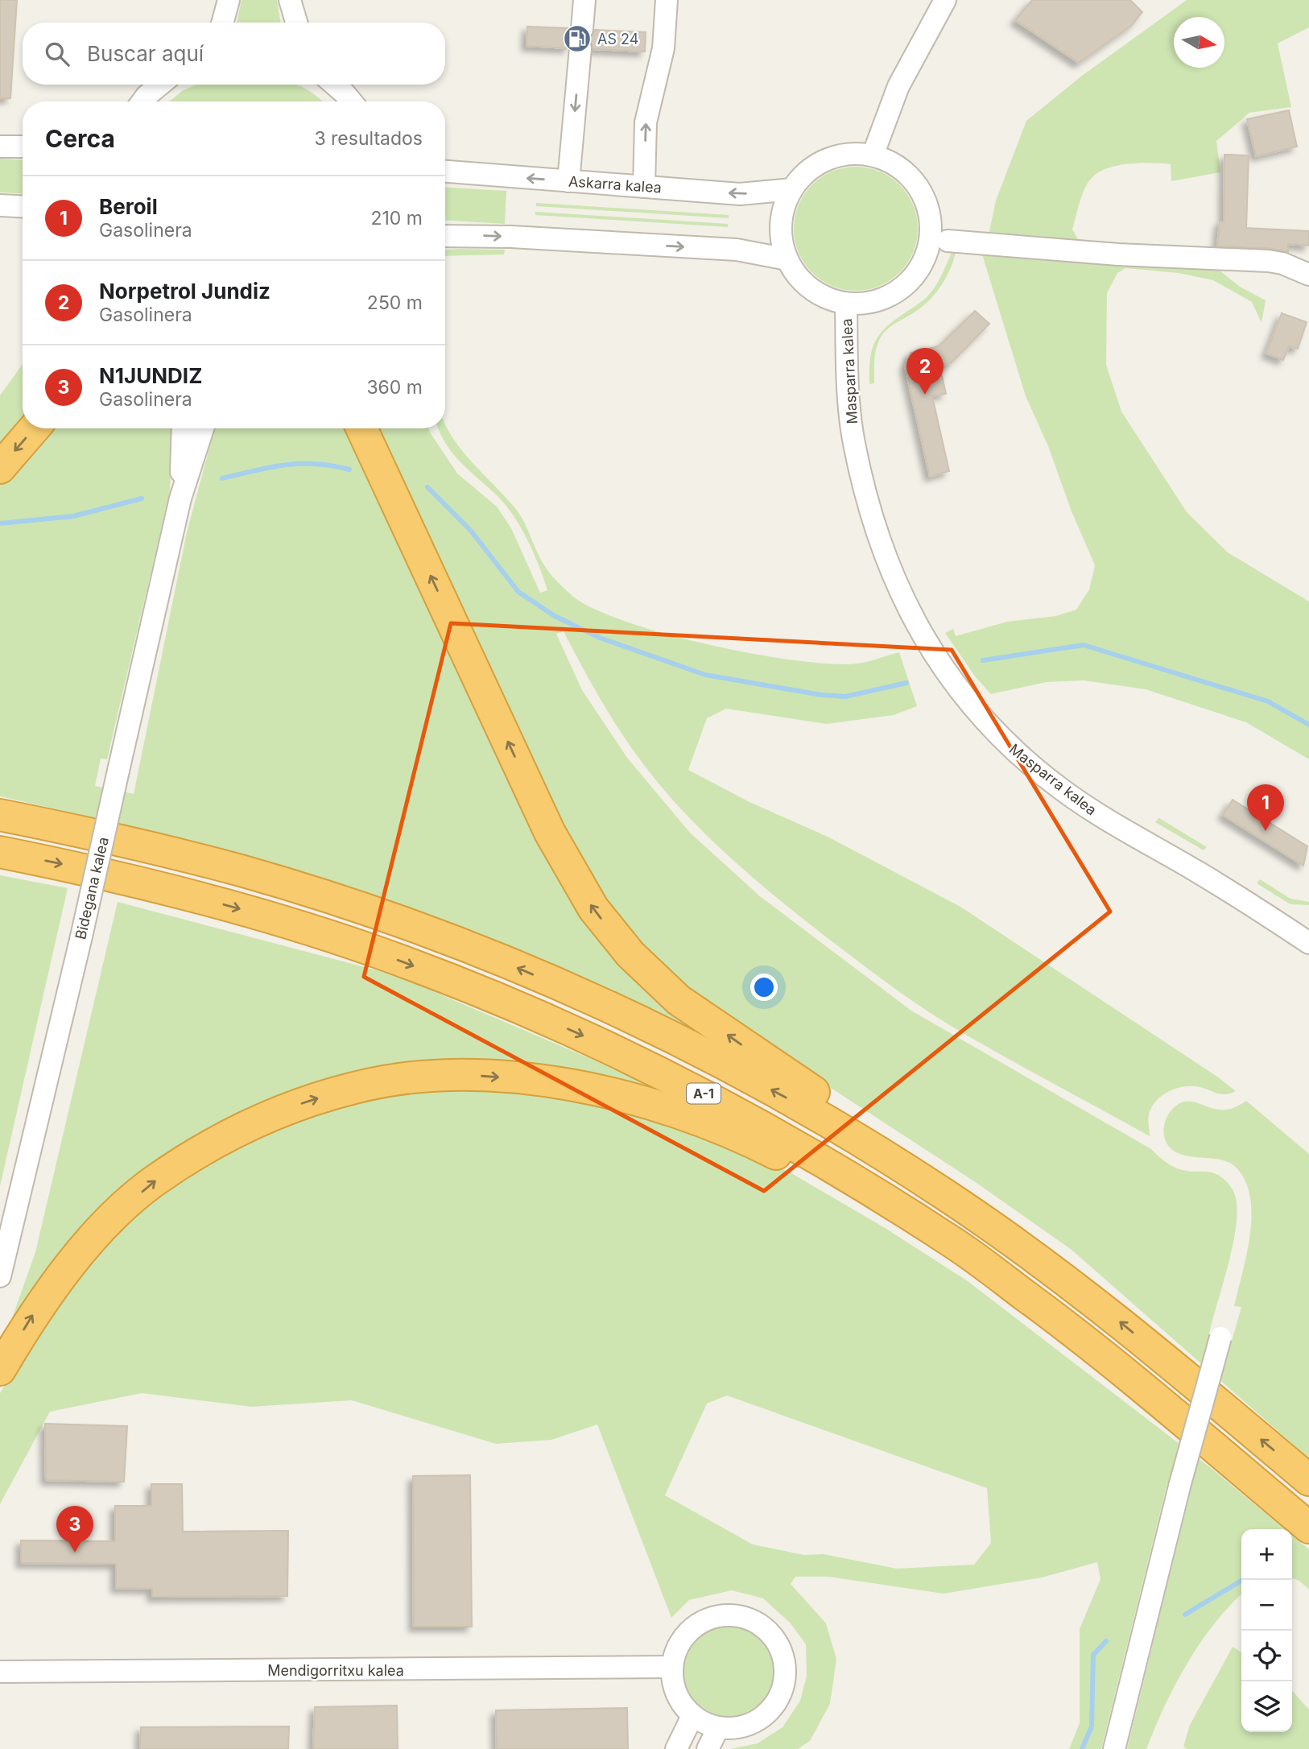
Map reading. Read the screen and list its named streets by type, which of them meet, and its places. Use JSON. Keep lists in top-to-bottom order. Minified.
{"streets":{"highway":["A-1"],"street":["Askarra kalea","Masparra kalea","Bidegana kalea","Mendigorritxu kalea"]},"crossings":[["Askarra kalea","Masparra kalea"]],"places":{"fuel station":["AS 24"]},"north":"right","page":{"search":"Buscar aquí","heading":["Cerca","3 resultados"],"list":[{"mark":"1","name":"Beroil","note":"Gasolinera","value":"210 m"},{"mark":"2","name":"Norpetrol Jundiz","note":"Gasolinera","value":"250 m"},{"mark":"3","name":"N1JUNDIZ","note":"Gasolinera","value":"360 m"}],"pins":["2","1","3"],"map_buttons":["+","−"]}}
